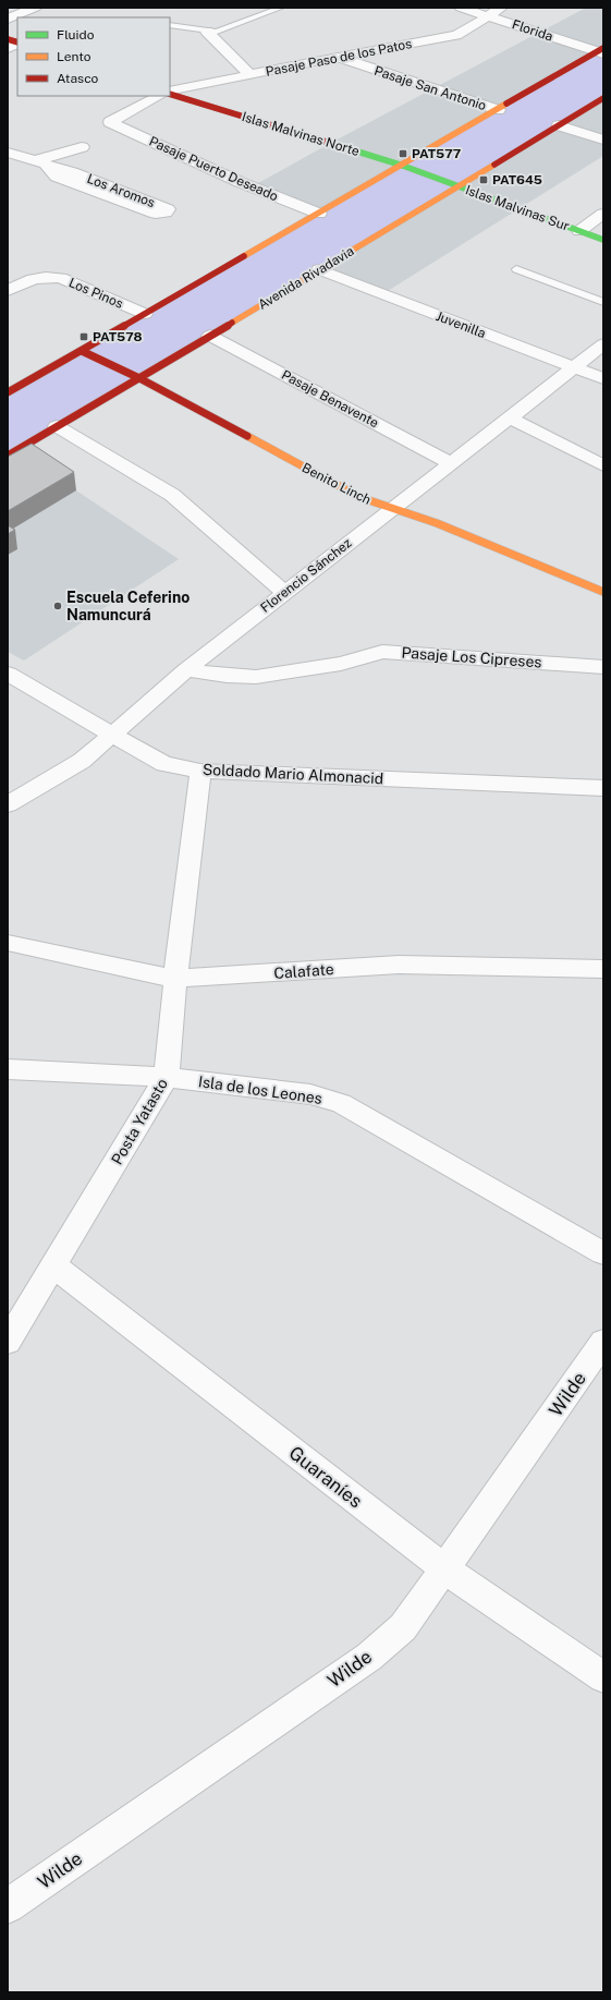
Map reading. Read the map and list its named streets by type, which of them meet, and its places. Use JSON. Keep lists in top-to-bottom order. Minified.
{"streets":{"main road":["Islas Malvinas Norte","Islas Malvinas Sur","Avenida Rivadavia","Benito Linch"],"street":["Florida","Pasaje Paso de los Patos","Pasaje San Antonio","Pasaje Puerto Deseado","Los Aromos","Los Pinos","Juvenilla","Pasaje Benavente","Florencio Sánchez","Pasaje Los Cipreses","Soldado Mario Almonacid","Calafate","Isla de los Leones","Posta Yatasto","Wilde","Guaraníes"]},"crossings":[["Florida","Pasaje Paso de los Patos"],["Pasaje Paso de los Patos","Pasaje San Antonio"],["Islas Malvinas Norte","Islas Malvinas Sur"],["Islas Malvinas Sur","Avenida Rivadavia"],["Avenida Rivadavia","Juvenilla"],["Avenida Rivadavia","Pasaje Benavente"],["Avenida Rivadavia","Benito Linch"],["Juvenilla","Florencio Sánchez"],["Pasaje Benavente","Florencio Sánchez"],["Benito Linch","Florencio Sánchez"],["Florencio Sánchez","Pasaje Los Cipreses"],["Florencio Sánchez","Soldado Mario Almonacid"],["Soldado Mario Almonacid","Posta Yatasto"],["Calafate","Posta Yatasto"],["Isla de los Leones","Posta Yatasto"],["Posta Yatasto","Guaraníes"],["Wilde","Guaraníes"]],"places":{"transit":["PAT577","PAT645","PAT578"],"other":["Escuela Ceferino Namuncurá"]},"legend":["Fluido","Lento","Atasco"]}
